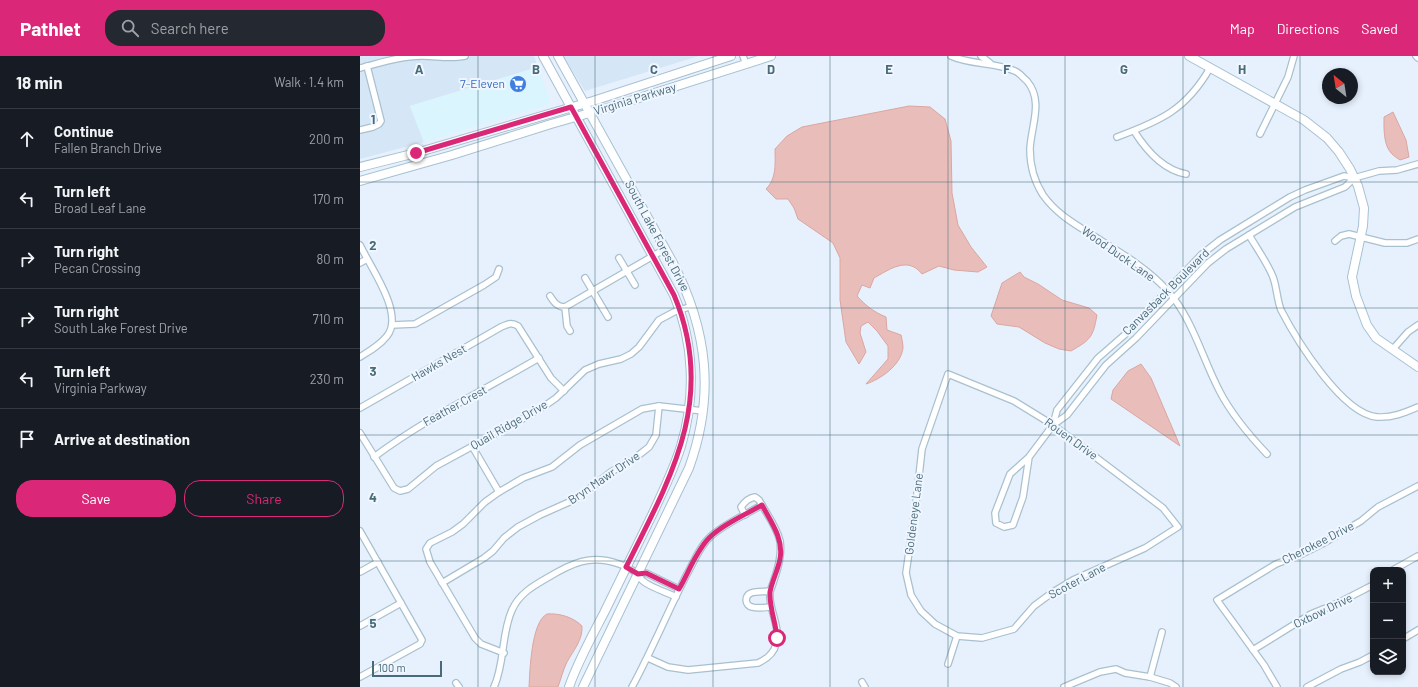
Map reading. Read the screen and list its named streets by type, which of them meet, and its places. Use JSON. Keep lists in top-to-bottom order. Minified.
{"streets":{"main road":["Virginia Parkway","South Lake Forest Drive"],"street":["Wood Duck Lane","Canvasback Boulevard","Hawks Nest","Feather Crest","Quail Ridge Drive","Rouen Drive","Bryn Mawr Drive","Goldeneye Lane","Cherokee Drive","Scoter Lane","Oxbow Drive"]},"crossings":[["Virginia Parkway","South Lake Forest Drive"],["South Lake Forest Drive","Quail Ridge Drive"],["Wood Duck Lane","Canvasback Boulevard"],["Canvasback Boulevard","Rouen Drive"],["Hawks Nest","Feather Crest"],["Feather Crest","Quail Ridge Drive"],["Rouen Drive","Goldeneye Lane"],["Rouen Drive","Scoter Lane"],["Goldeneye Lane","Scoter Lane"],["Cherokee Drive","Oxbow Drive"]],"places":{"supermarket":["7-Eleven"]},"scale_bar":"100 m","north":"top left","page":{"header":"Pathlet","search":"Search here","nav":["Map","Directions","Saved"],"heading":["18 min","Walk · 1.4 km"],"list":[["Continue","Fallen Branch Drive","200 m"],["Turn left","Broad Leaf Lane","170 m"],["Turn right","Pecan Crossing","80 m"],["Turn right","South Lake Forest Drive","710 m"],["Turn left","Virginia Parkway","230 m"],"Arrive at destination"],"buttons":["Save","Share"],"map_buttons":["+","−"],"scale":"100 m"},"grid":{"columns":["A","B","C","D","E","F","G","H"],"rows":["1","2","3","4","5"]}}
